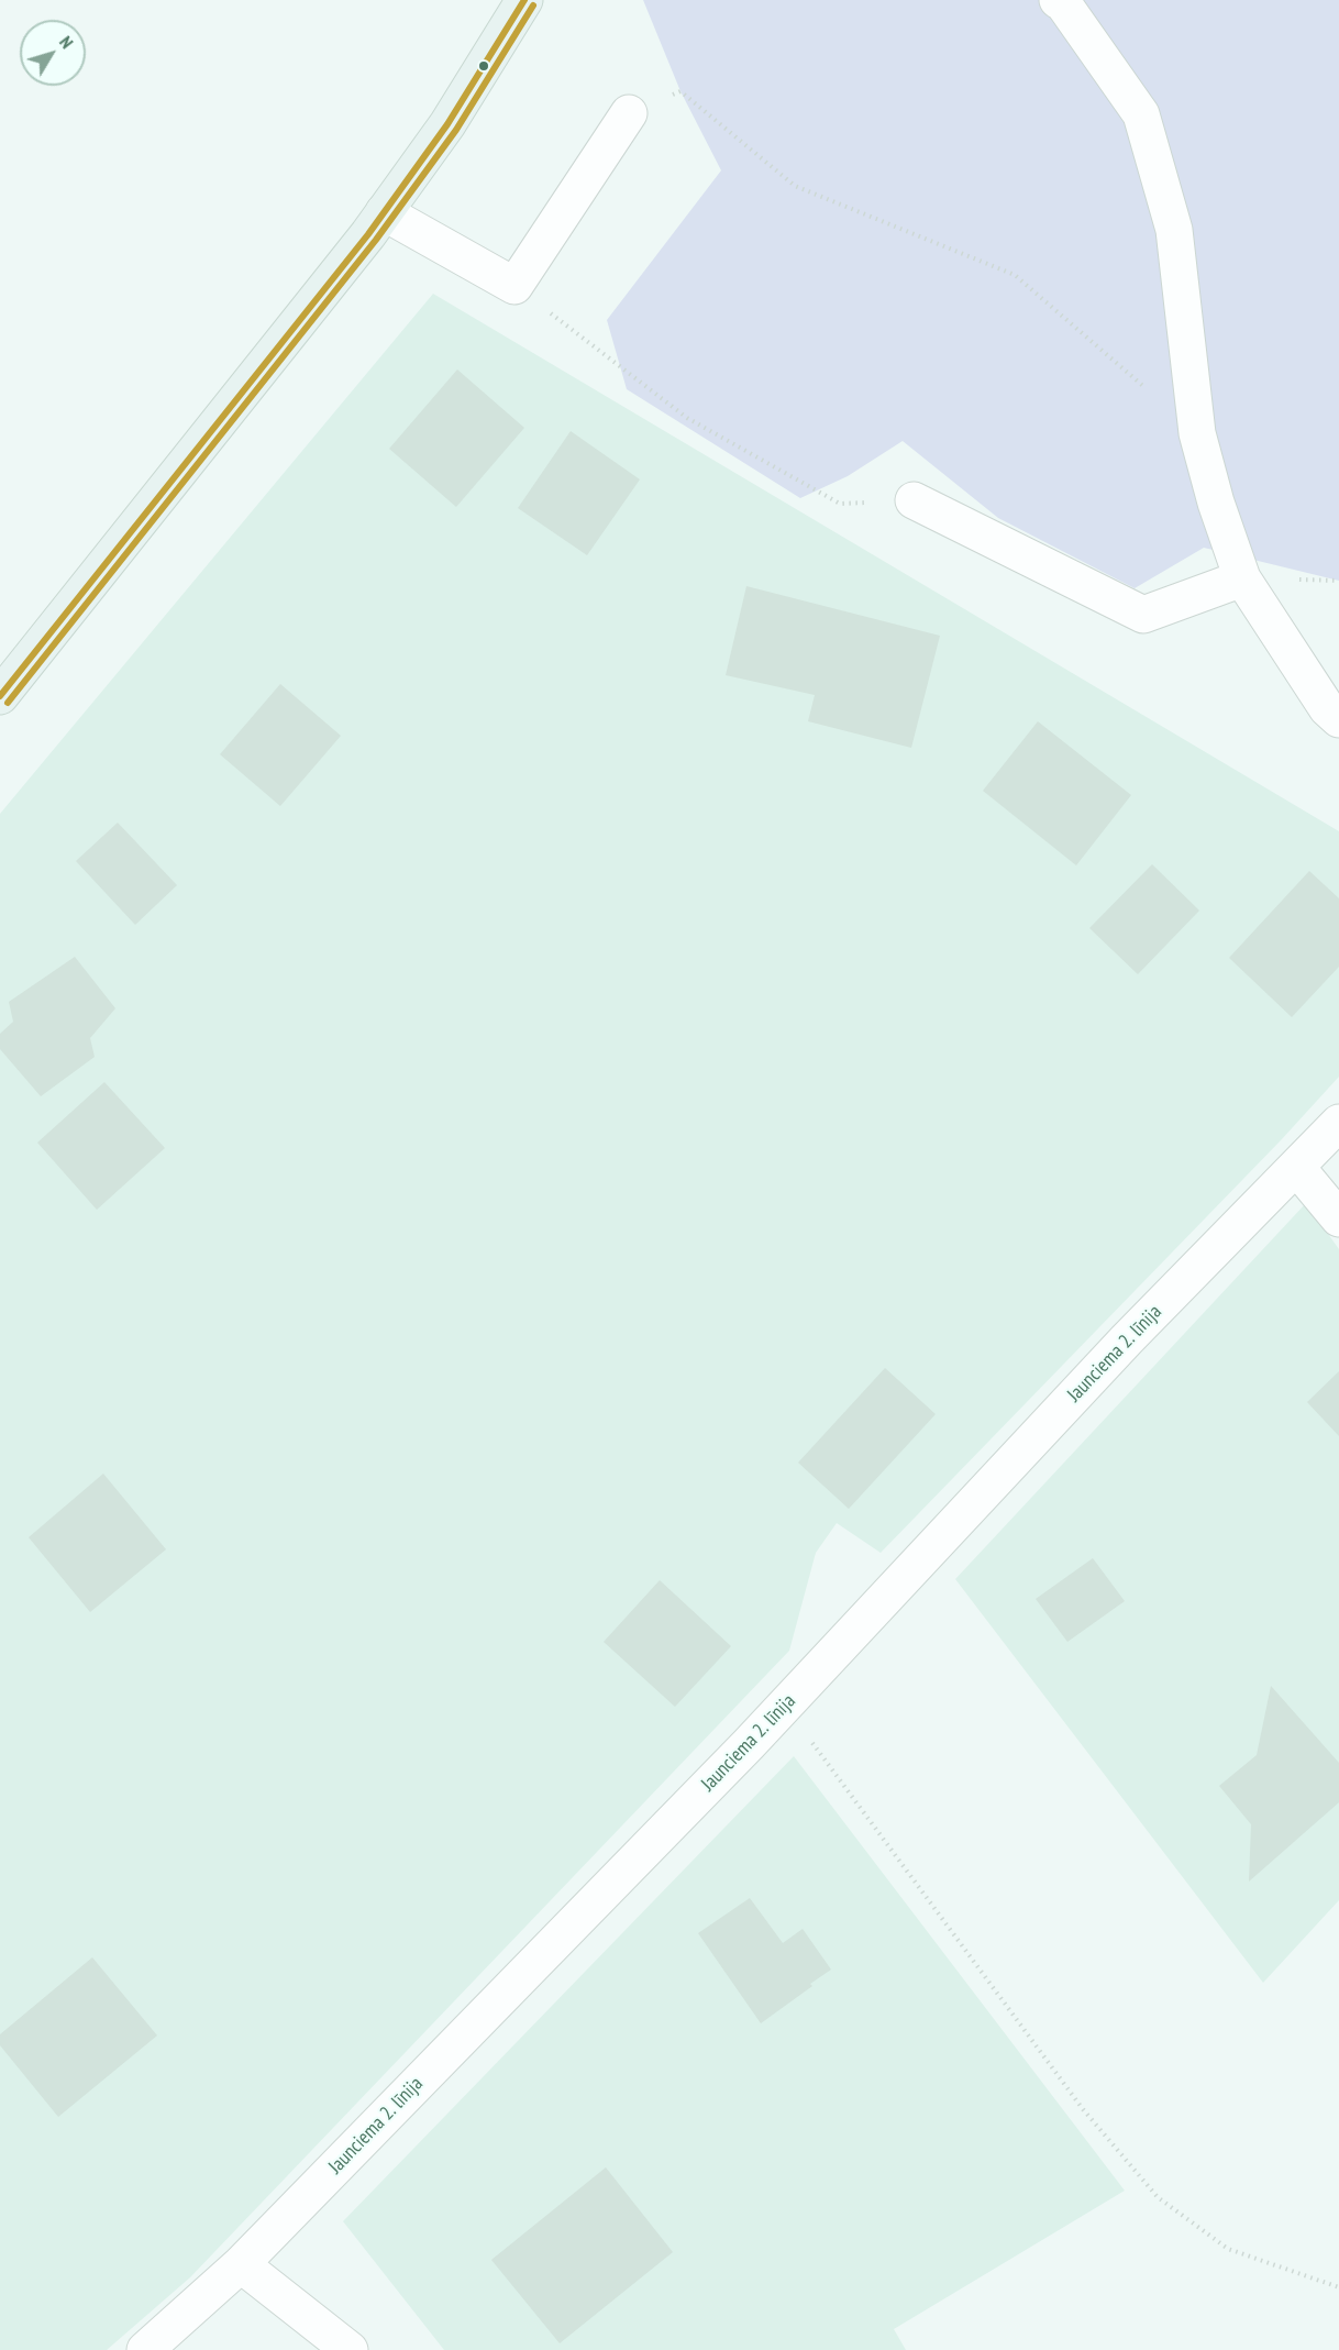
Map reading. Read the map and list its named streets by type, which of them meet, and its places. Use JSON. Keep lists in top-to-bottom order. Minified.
{"streets":{"street":["Jaunciema 2. līnija"]},"north":"top right"}
